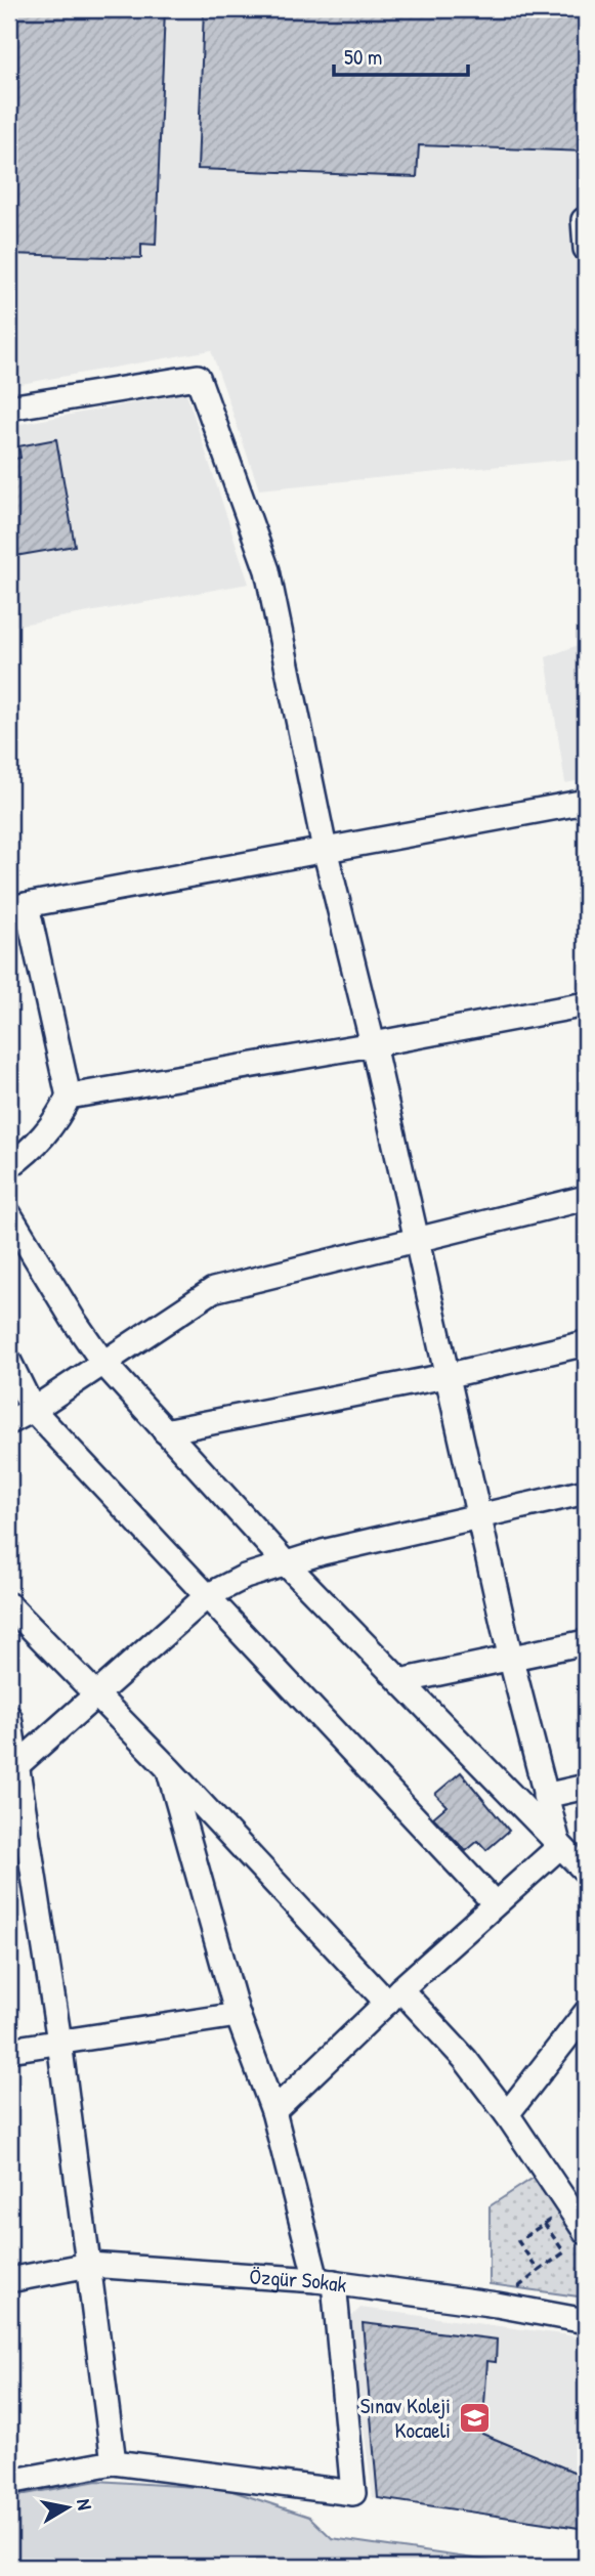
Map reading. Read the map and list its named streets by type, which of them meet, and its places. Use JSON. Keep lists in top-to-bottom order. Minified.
{"streets":{"street":["Özgür Sokak"]},"places":{"school or university":["Sınav Koleji Kocaeli"]},"scale_bar":"50 m","north":"right"}
